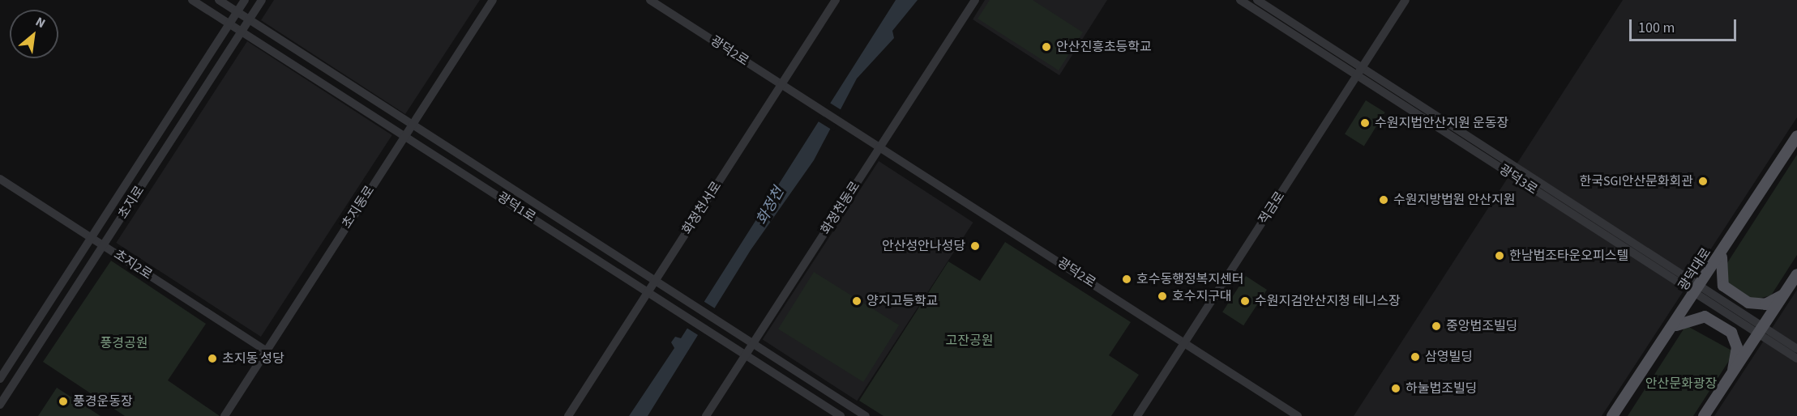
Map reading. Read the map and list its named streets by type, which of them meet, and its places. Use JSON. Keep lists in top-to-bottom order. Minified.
{"streets":{"main road":["광덕대로"],"street":["광덕2로","광덕3로","초지로","초지동로","광덕1로","화정천서로","화정천동로","적금로","초지2로"]},"crossings":[["광덕2로","화정천서로"],["광덕2로","화정천동로"],["광덕2로","적금로"],["광덕3로","적금로"],["광덕3로","광덕대로"],["초지로","광덕1로"],["초지로","초지2로"],["초지동로","광덕1로"],["초지동로","초지2로"],["광덕1로","화정천서로"],["광덕1로","화정천동로"]],"water":["화정천"],"parks":["고잔공원","풍경공원","안산문화광장"],"places":["안산진흥초등학교","수원지법안산지원 운동장","한국SGI안산문화회관","수원지방법원 안산지원","안산성안나성당","한남법조타운오피스텔","호수동행정복지센터","호수지구대","양지고등학교","수원지검안산지청 테니스장","중앙법조빌딩","삼영빌딩","초지동 성당","하눌법조빌딩","풍경운동장"],"scale_bar":"100 m","north":"top right"}
